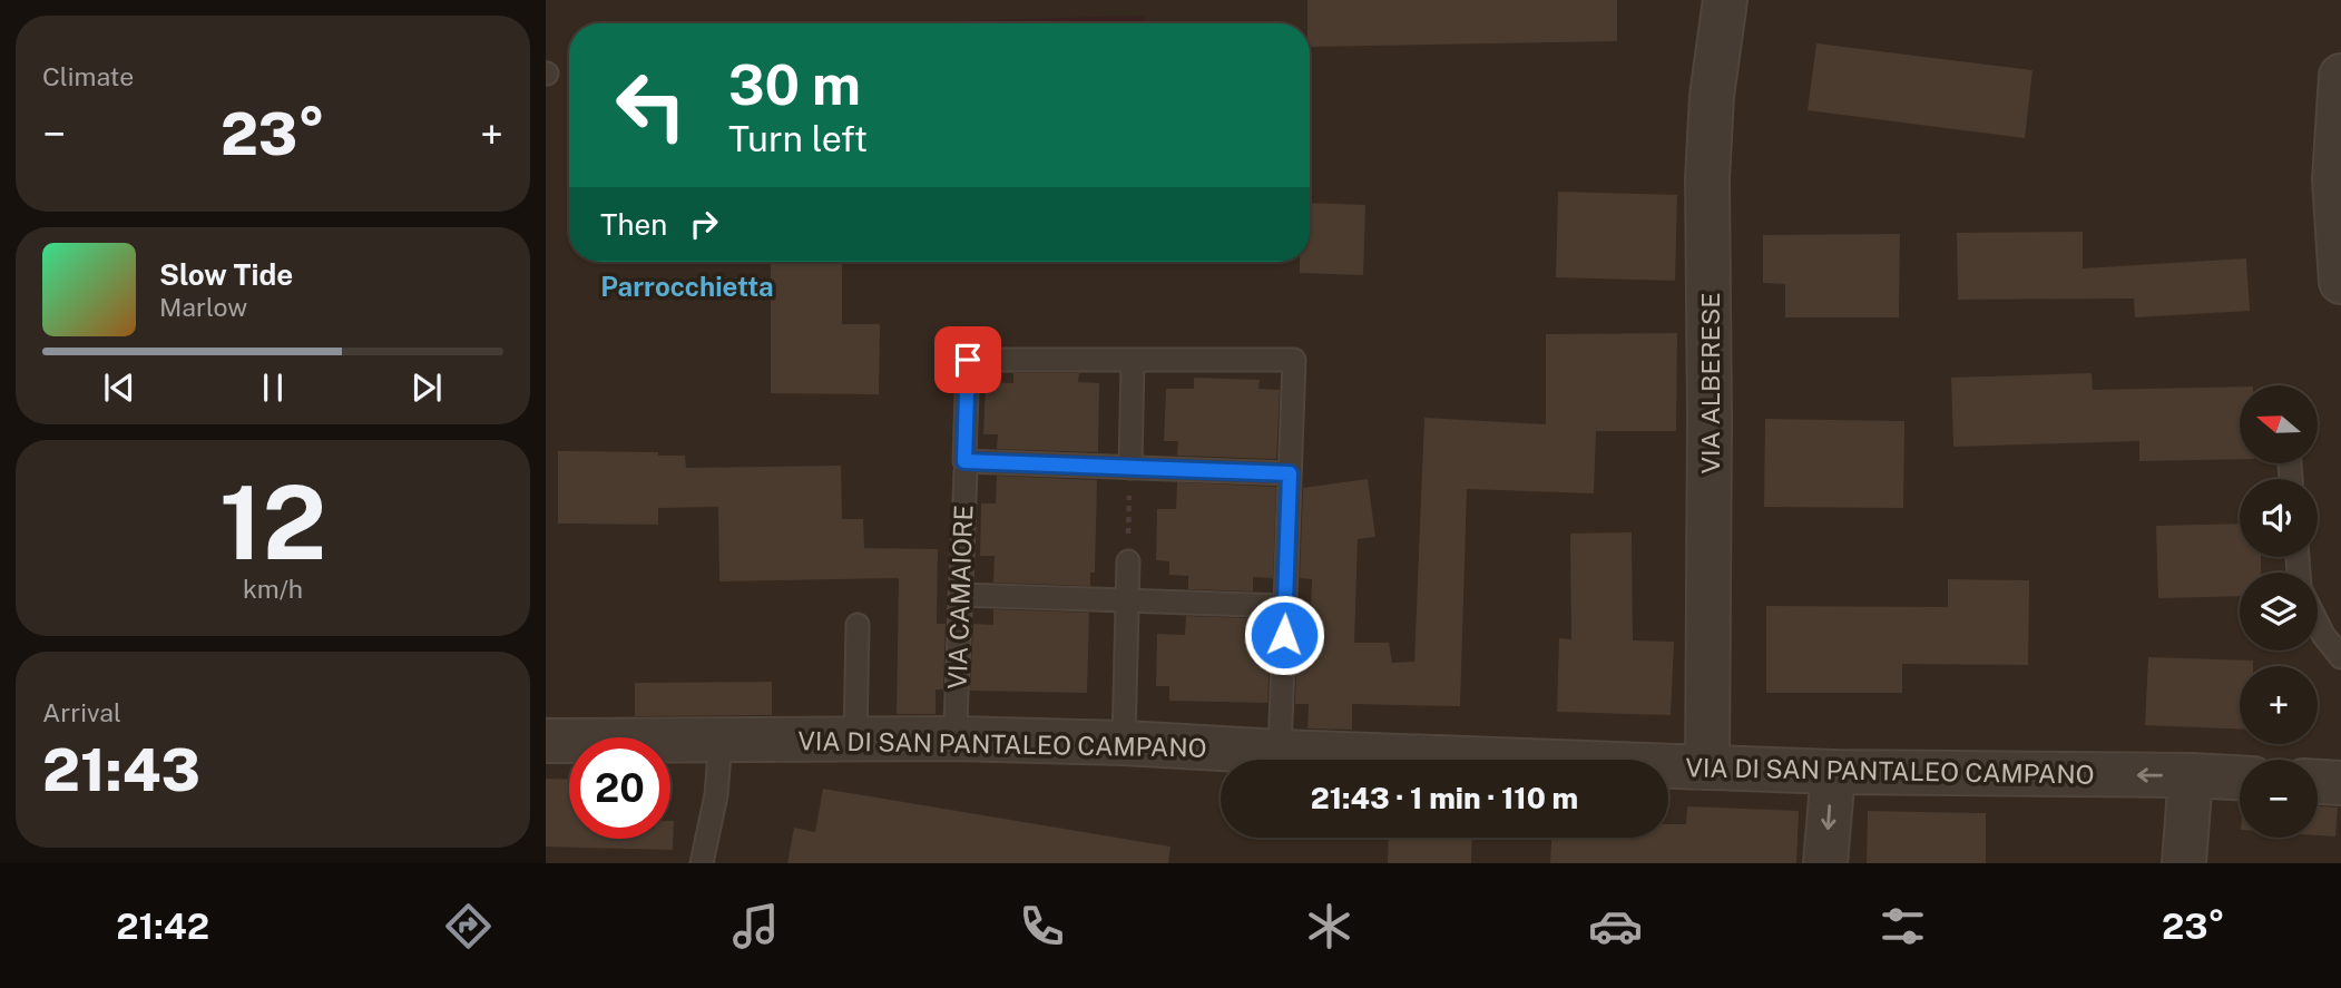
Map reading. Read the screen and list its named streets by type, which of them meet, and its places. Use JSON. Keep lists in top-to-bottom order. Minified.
{"streets":{"street":["VIA ALBERESE","VIA DI SAN PANTALEO CAMPANO"],"lane":["VIA CAMAIORE"]},"crossings":[["VIA ALBERESE","VIA DI SAN PANTALEO CAMPANO"]],"districts":["Parrocchietta"],"north":"left","page":{"tile":["Climate",["12","km/h"],["Arrival","21:43"]],"turn":["30 m","Turn left"],"heat":["−","23°","+"],"then":"Then","song":["Slow Tide","Marlow"],"map_buttons":["+","−"],"limit":"20","trip":"21:43 · 1 min · 110 m","tabs":["21:42","23°"]}}
